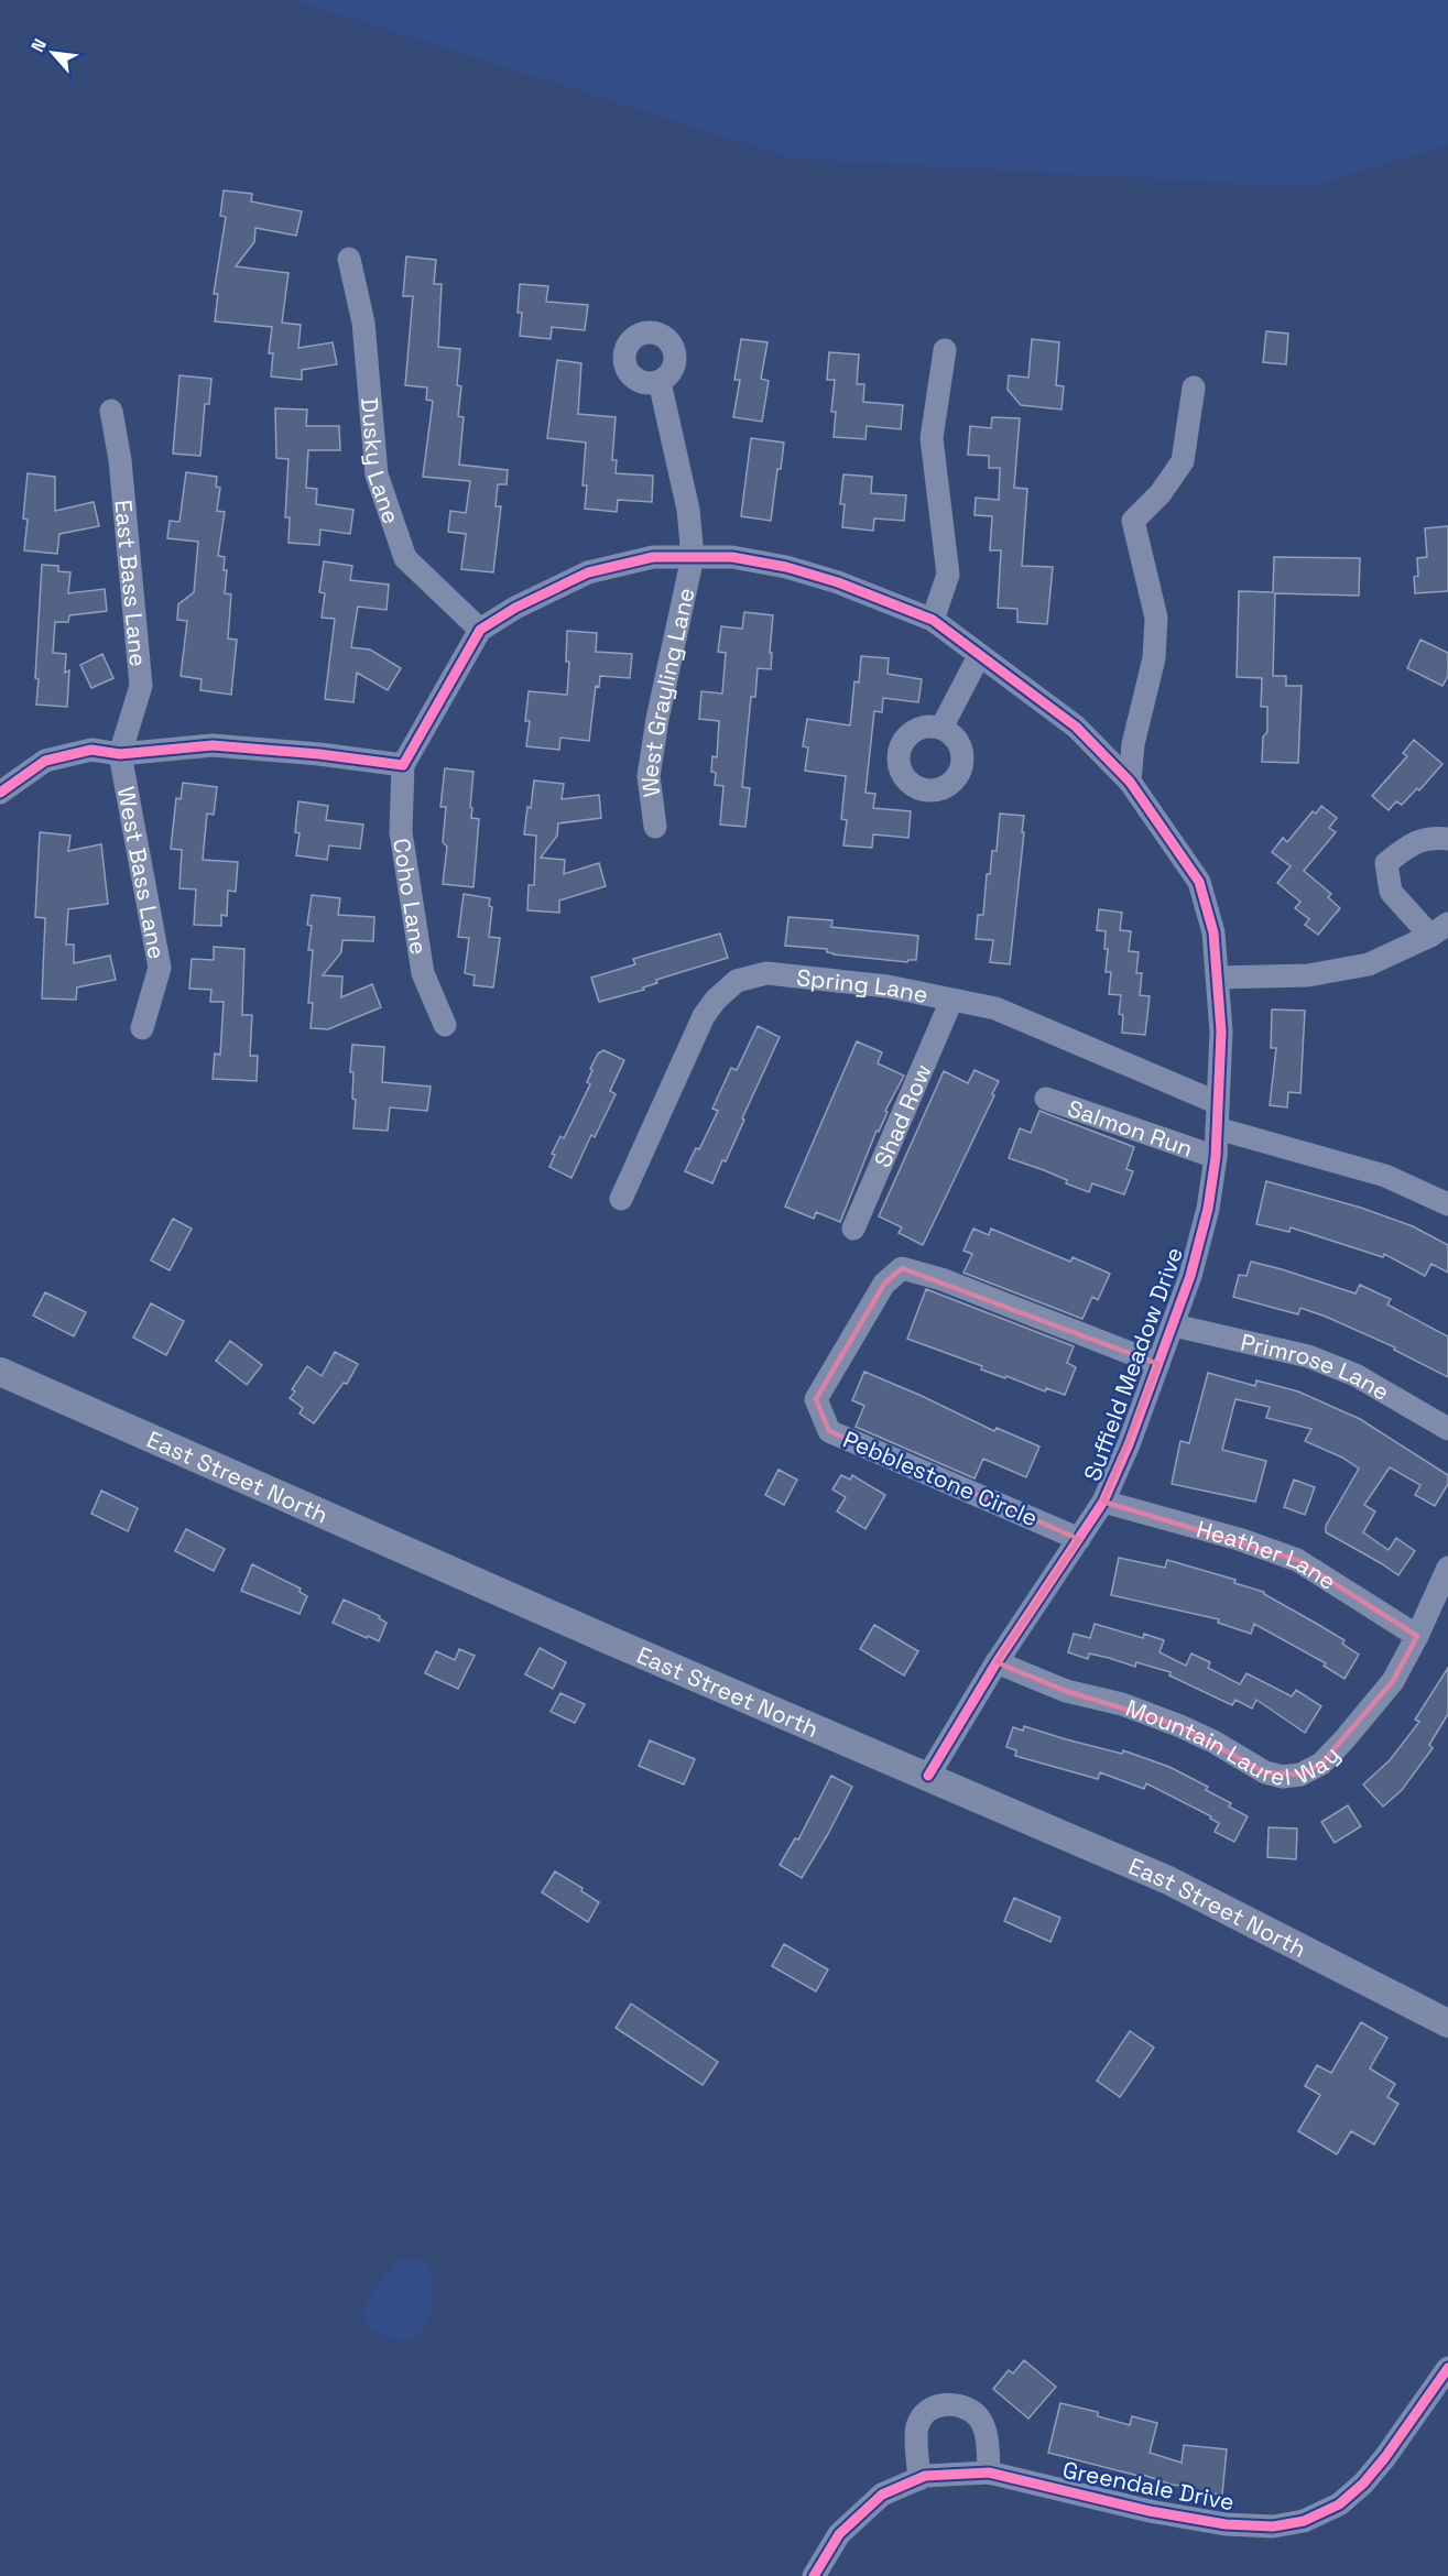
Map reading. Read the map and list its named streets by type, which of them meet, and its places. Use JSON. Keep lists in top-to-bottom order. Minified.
{"streets":{"main road":["East Street North"],"street":["Dusky Lane","East Bass Lane","West Grayling Lane","West Bass Lane","Coho Lane","Spring Lane","Shad Row","Salmon Run","Suffield Meadow Drive","Primrose Lane","Pebblestone Circle","Heather Lane","Mountain Laurel Way","Greendale Drive"]},"crossings":[["Dusky Lane","Suffield Meadow Drive"],["East Bass Lane","West Bass Lane"],["West Grayling Lane","Suffield Meadow Drive"],["Spring Lane","Shad Row"],["Spring Lane","Suffield Meadow Drive"],["Salmon Run","Suffield Meadow Drive"],["Suffield Meadow Drive","Primrose Lane"],["Suffield Meadow Drive","East Street North"],["Suffield Meadow Drive","Pebblestone Circle"],["Suffield Meadow Drive","Heather Lane"],["Suffield Meadow Drive","Mountain Laurel Way"],["Heather Lane","Mountain Laurel Way"]],"north":"top left"}
